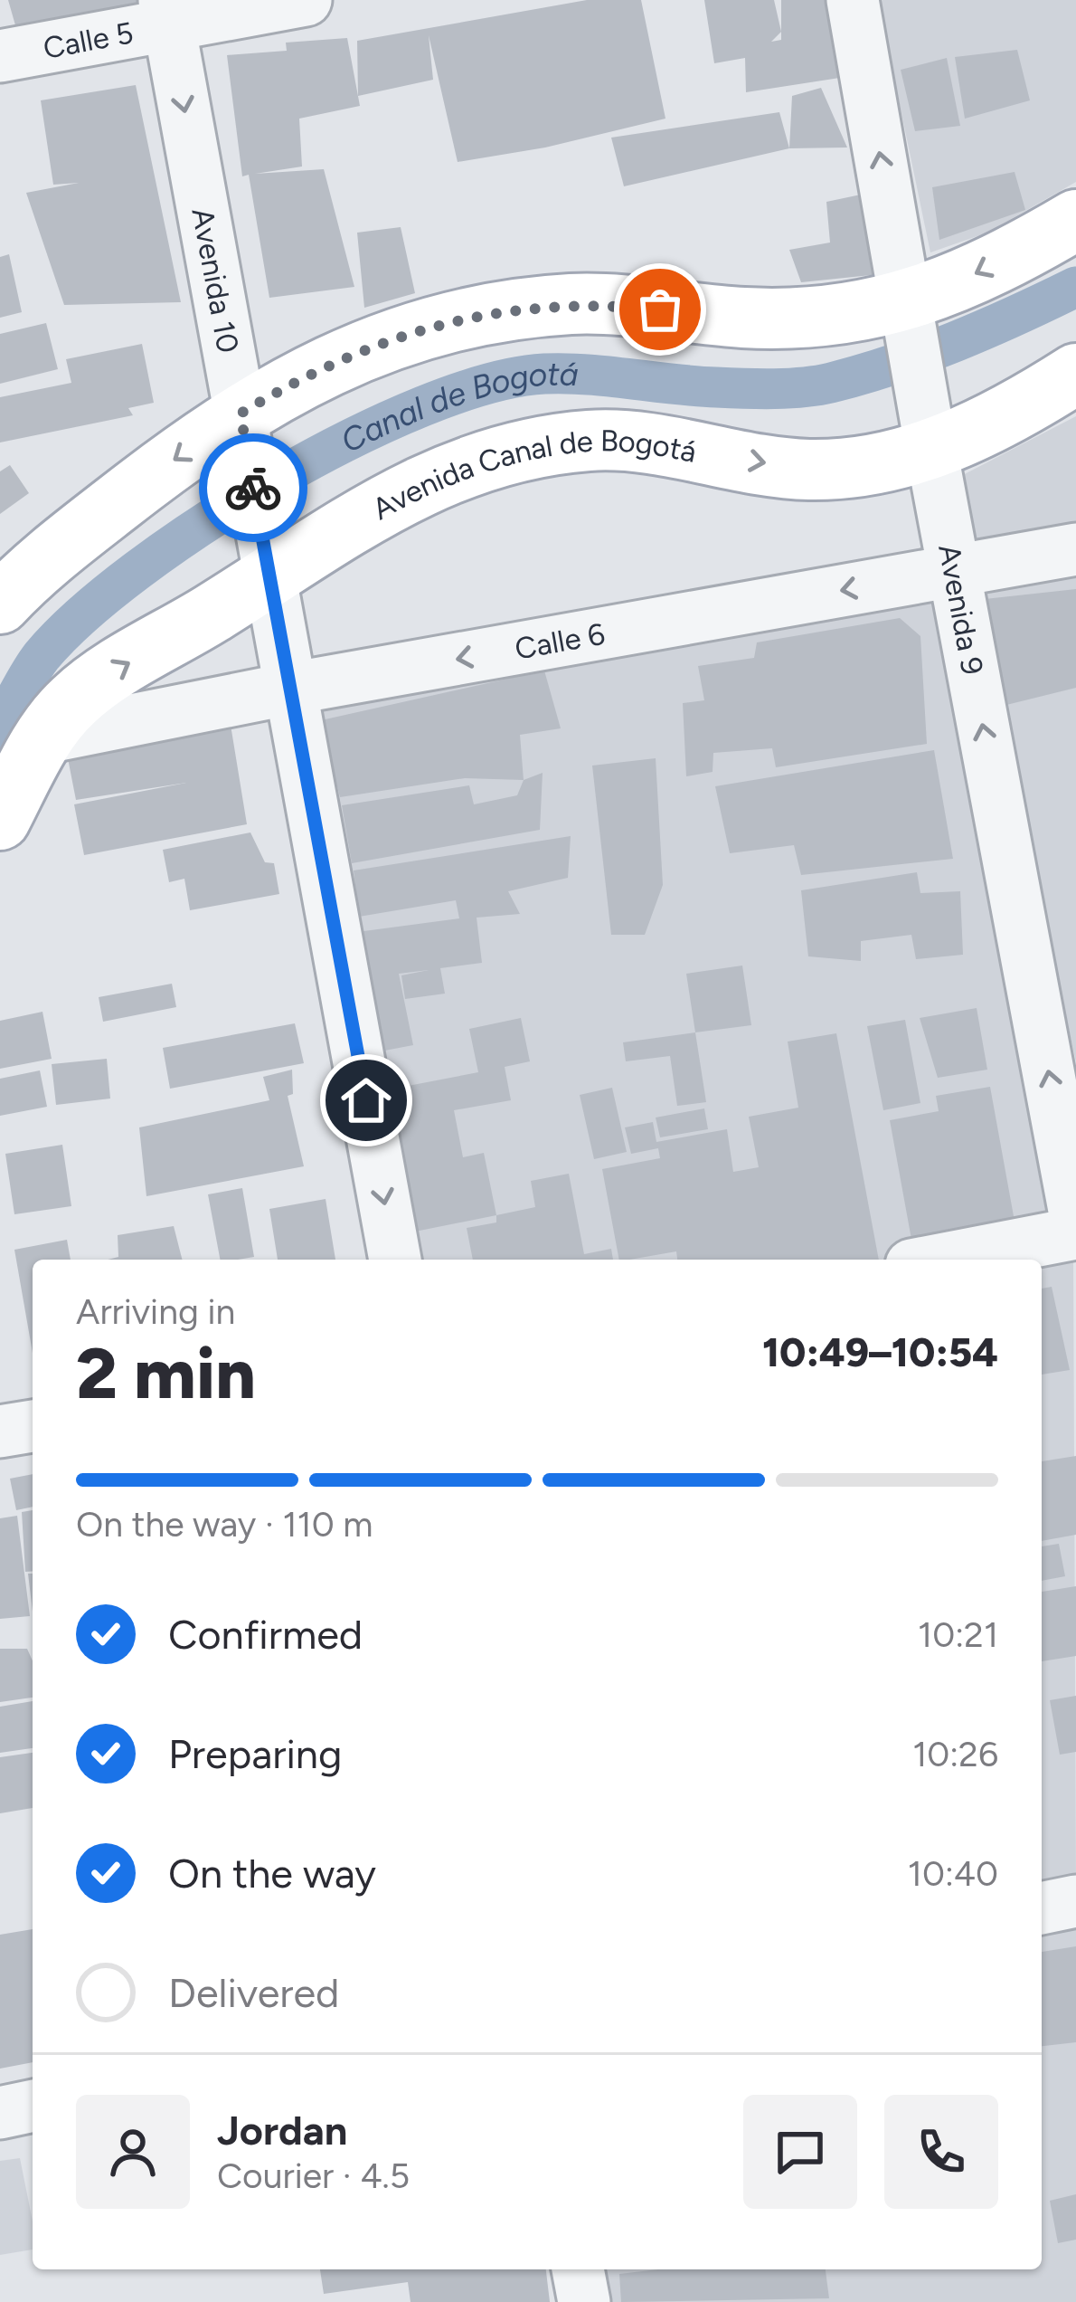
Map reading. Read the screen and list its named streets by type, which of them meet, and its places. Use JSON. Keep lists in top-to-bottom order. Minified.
{"streets":{"main road":["Avenida Canal de Bogotá"],"street":["Calle 5","Avenida 10","Avenida 9","Calle 6"]},"crossings":[["Calle 5","Avenida 10"],["Avenida 10","Avenida Canal de Bogotá"],["Avenida 10","Calle 6"],["Avenida Canal de Bogotá","Avenida 9"],["Avenida Canal de Bogotá","Calle 6"],["Avenida 9","Calle 6"]],"one_way":["Avenida 10","Avenida 9","Calle 6"],"water":["Canal de Bogotá"],"page":{"heading":["2 min","Arriving in","10:49–10:54"],"panel":["Jordan","Courier · 4.5"],"bar":"On the way · 110 m","list":[["Confirmed","10:21"],["Preparing","10:26"],["On the way","10:40"],"Delivered"]}}
